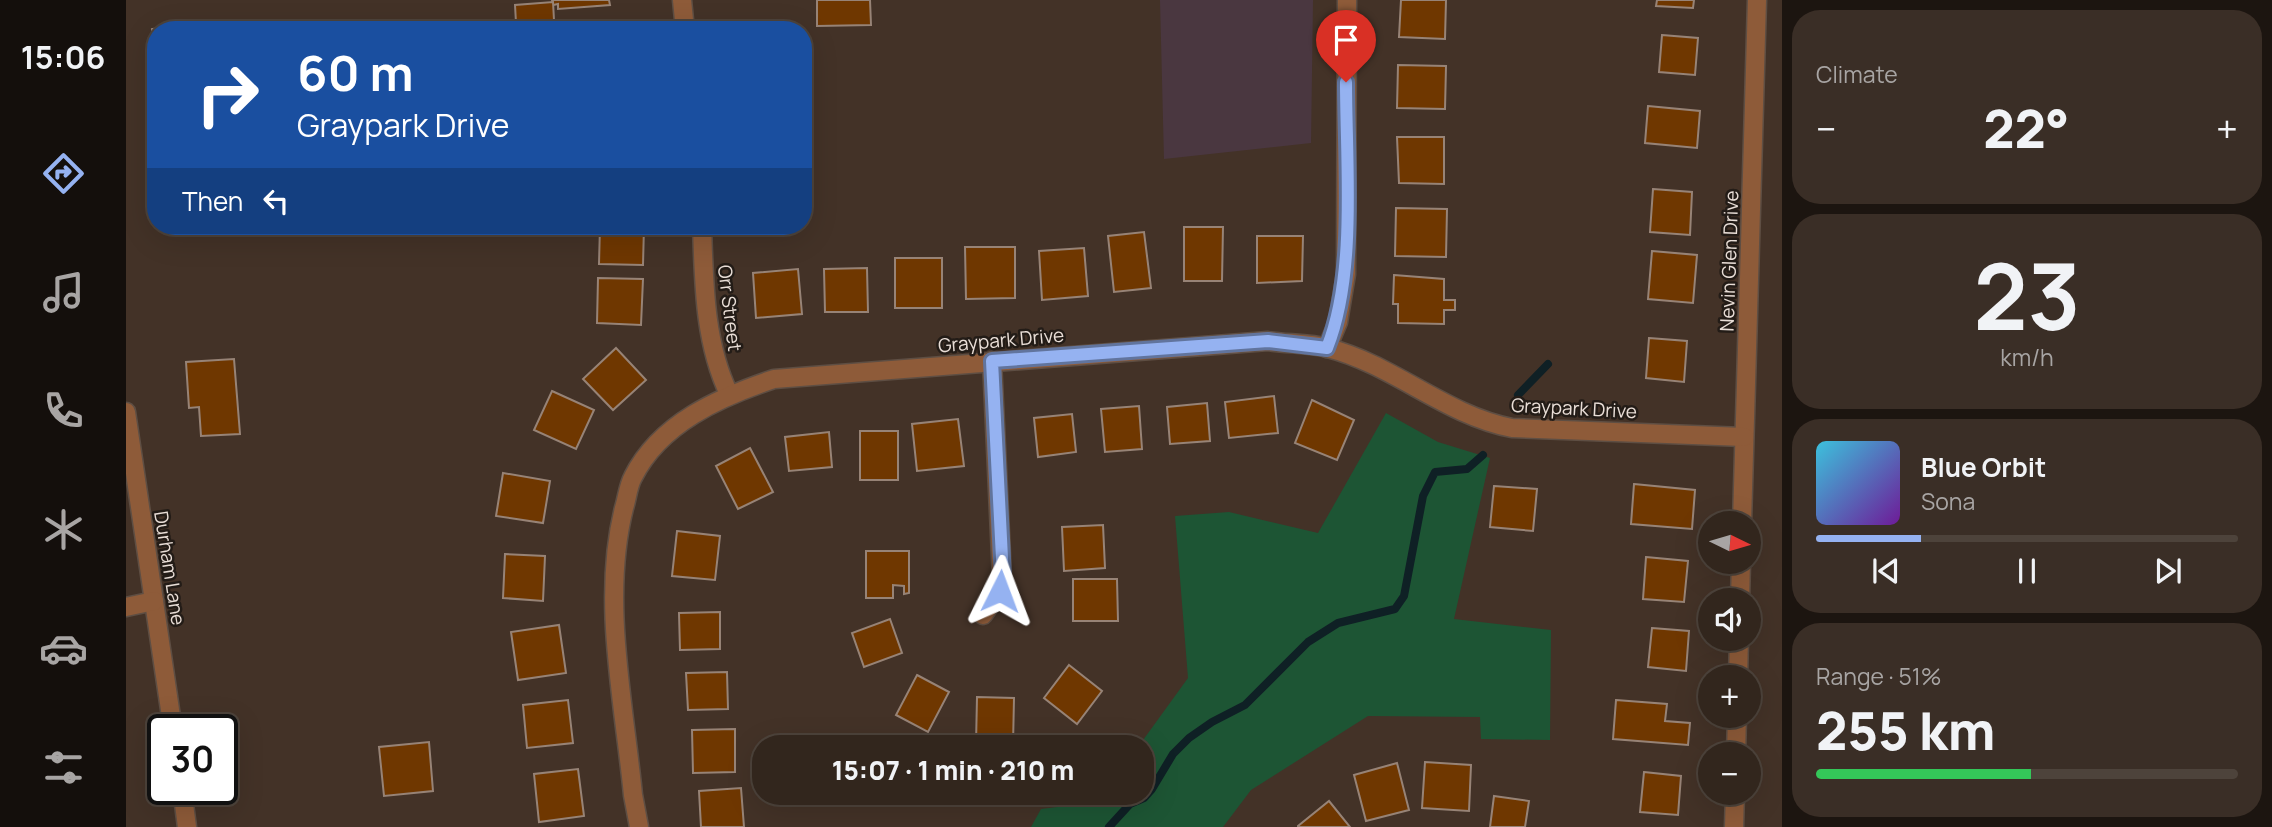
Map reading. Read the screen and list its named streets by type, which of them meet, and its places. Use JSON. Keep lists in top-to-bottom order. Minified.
{"streets":{"street":["Nevin Glen Drive","Orr Street","Graypark Drive","Durham Lane"]},"crossings":[["Nevin Glen Drive","Graypark Drive"],["Orr Street","Graypark Drive"]],"north":"right","page":{"tabs":"15:06","tile":["Climate",["23","km/h"],["Range · 51%","255 km"]],"turn":["60 m","Graypark Drive"],"heat":["−","22°","+"],"then":"Then","song":["Blue Orbit","Sona"],"map_buttons":["+","−"],"limit":"30","trip":"15:07 · 1 min · 210 m"}}
